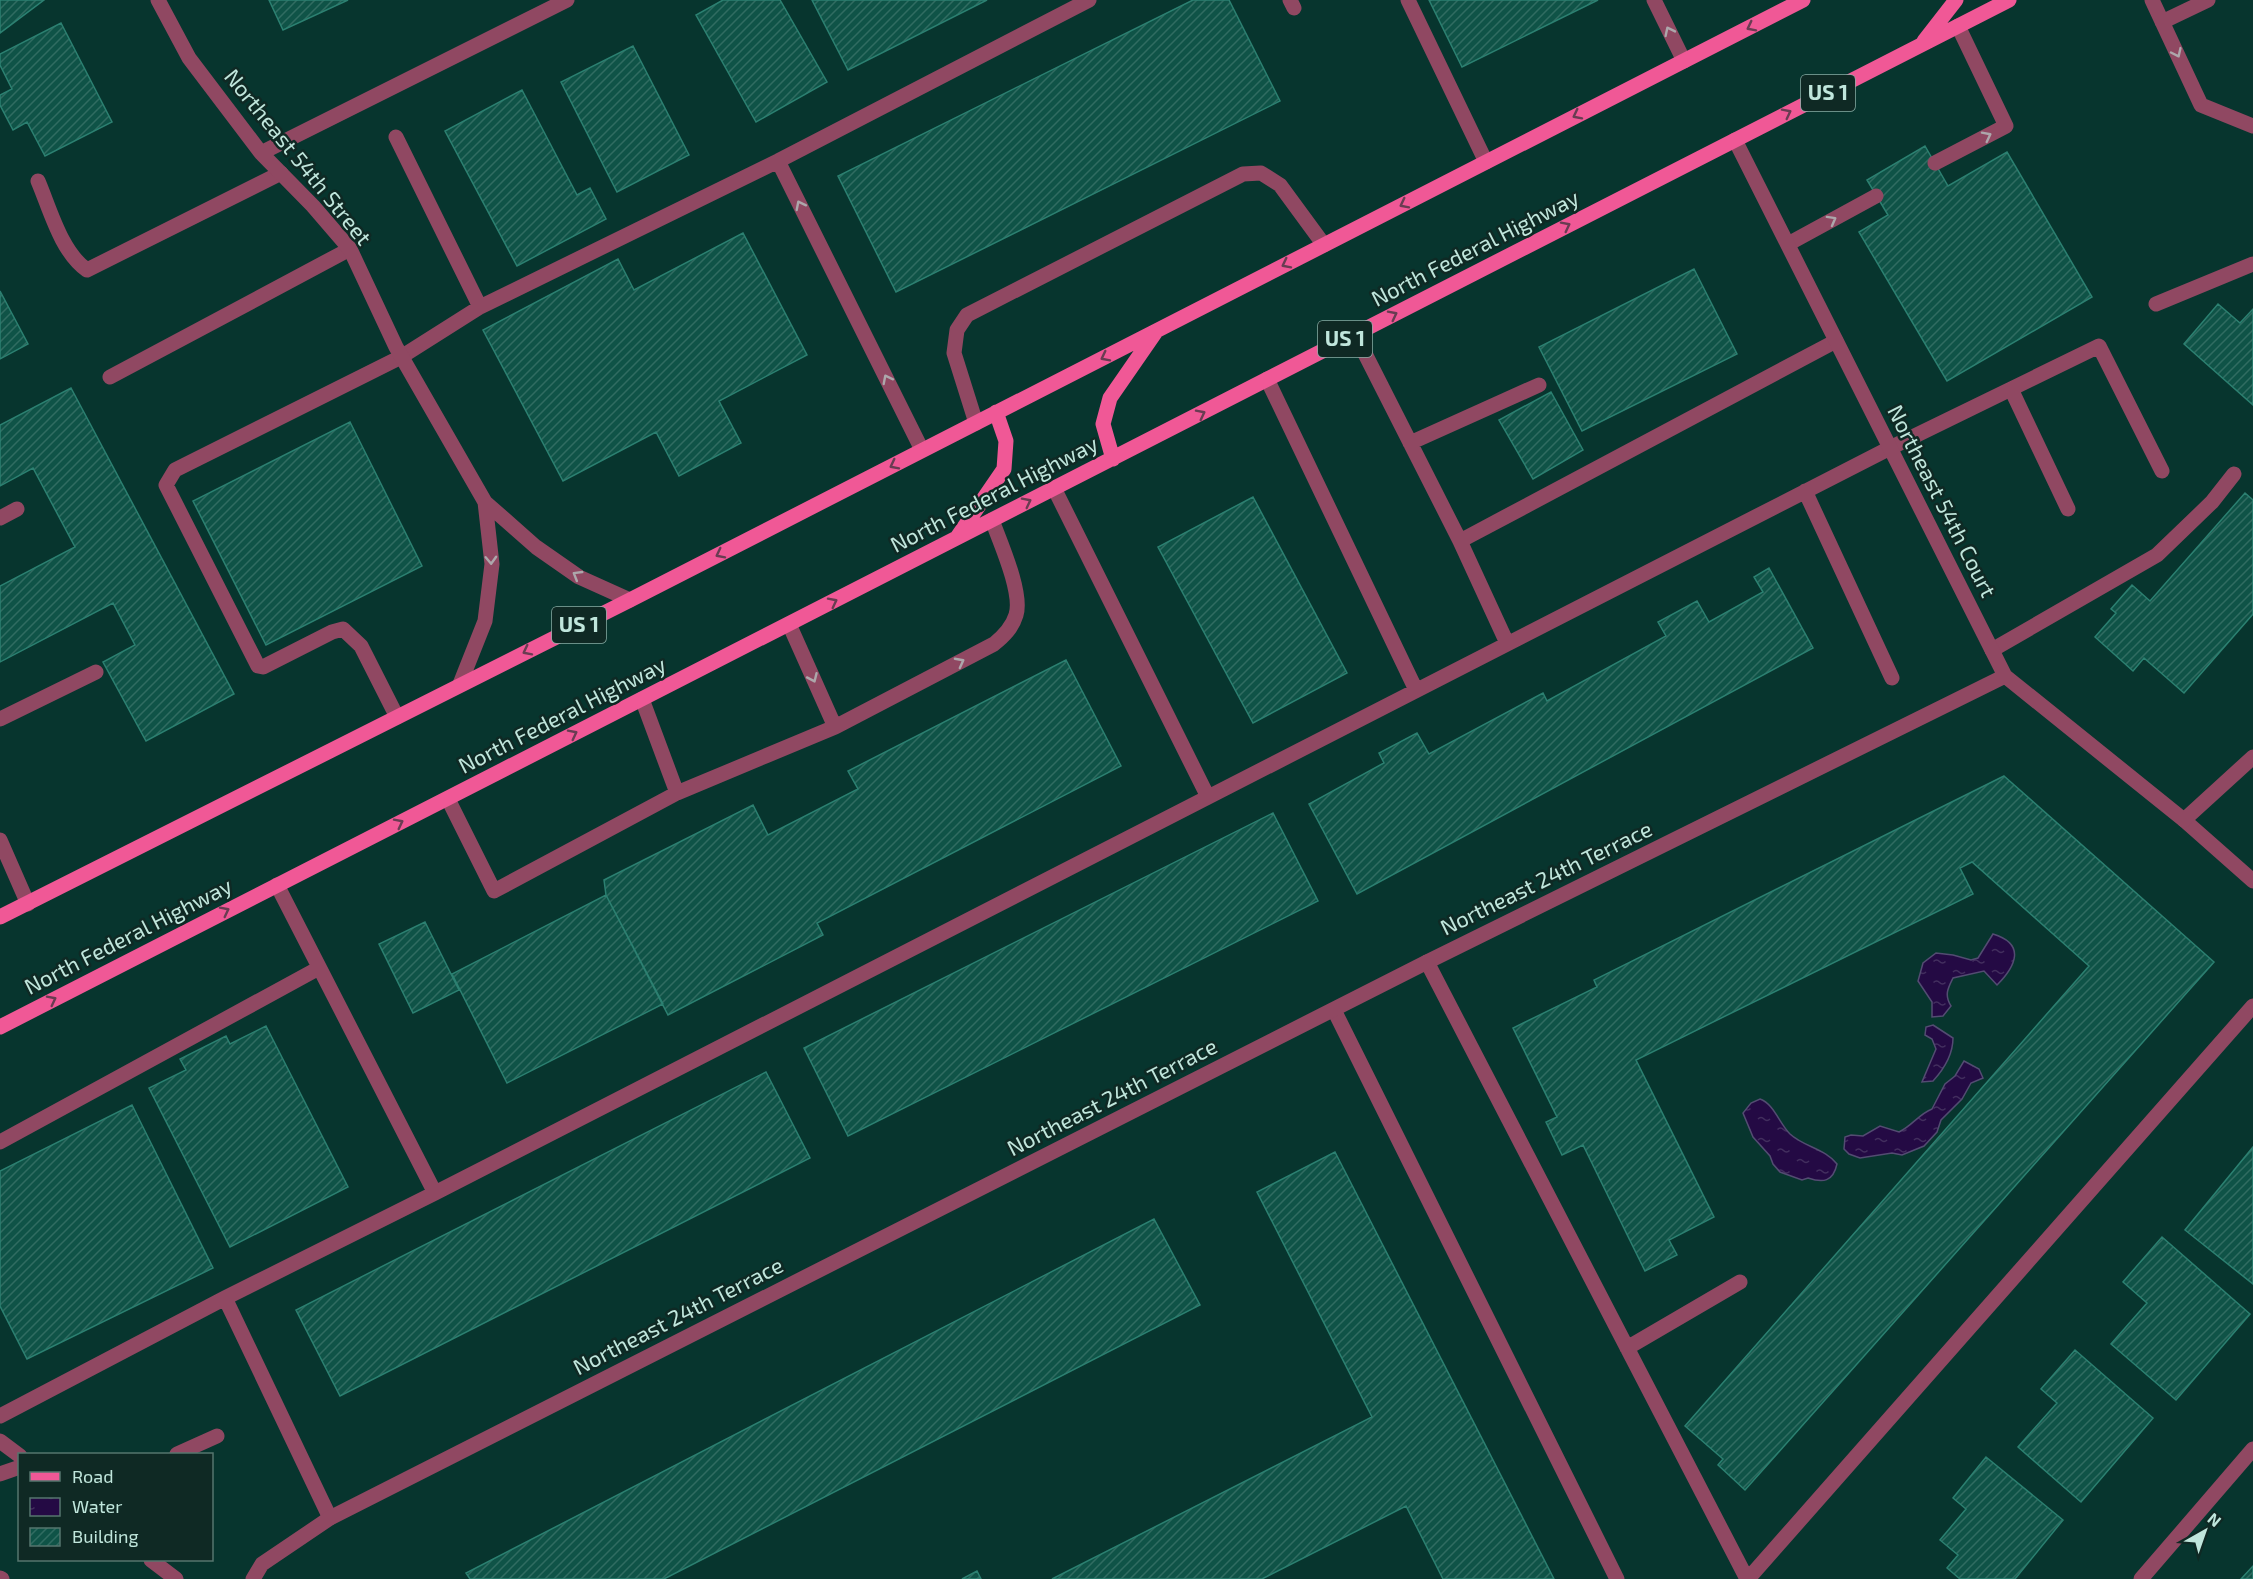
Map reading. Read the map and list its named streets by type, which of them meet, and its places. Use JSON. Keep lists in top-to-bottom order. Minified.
{"streets":{"main road":["US 1","North Federal Highway"],"street":["Northeast 54th Street","Northeast 54th Court","Northeast 24th Terrace"]},"crossings":[["US 1","Northeast 54th Street"],["North Federal Highway","Northeast 54th Court"],["Northeast 54th Court","Northeast 24th Terrace"]],"legend":["Road","Water","Building"],"north":"top right"}
